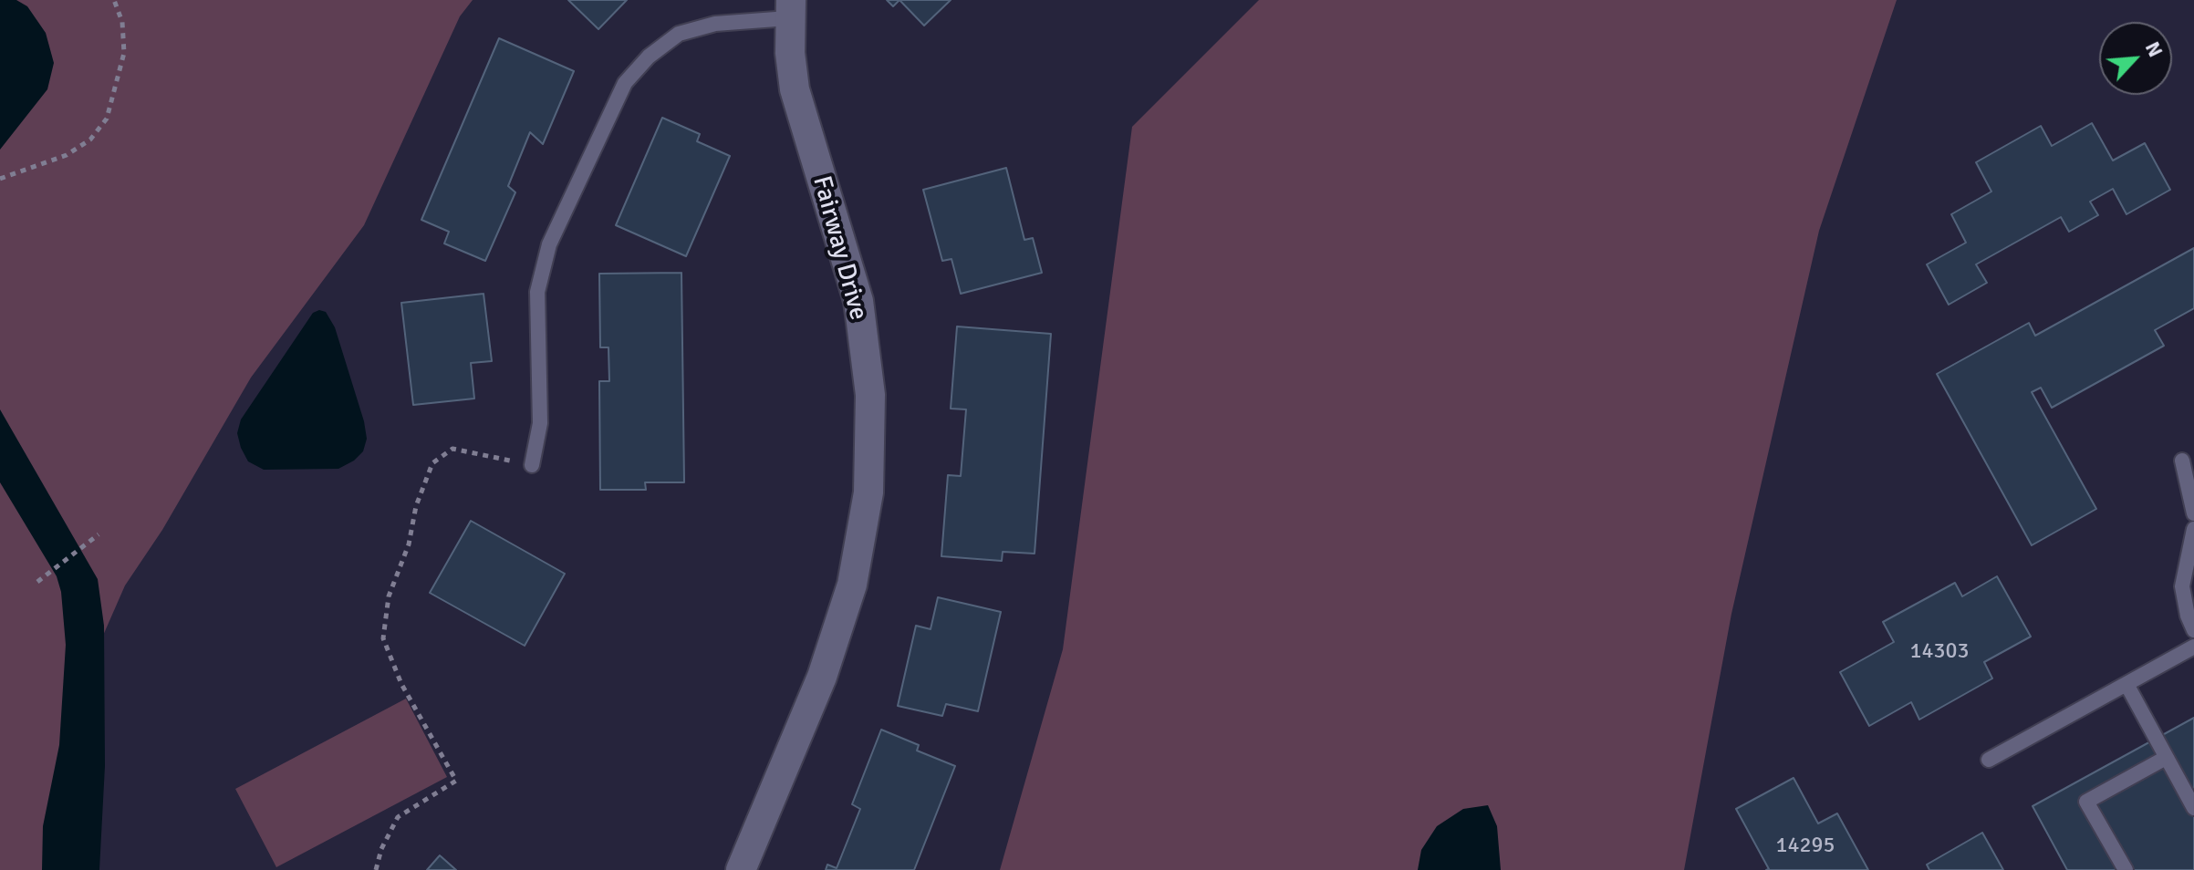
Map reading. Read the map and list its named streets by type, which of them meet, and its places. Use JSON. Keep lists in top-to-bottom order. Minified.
{"streets":{"street":["Fairway Drive"]},"house_numbers":["14303","14295"],"north":"top right"}
